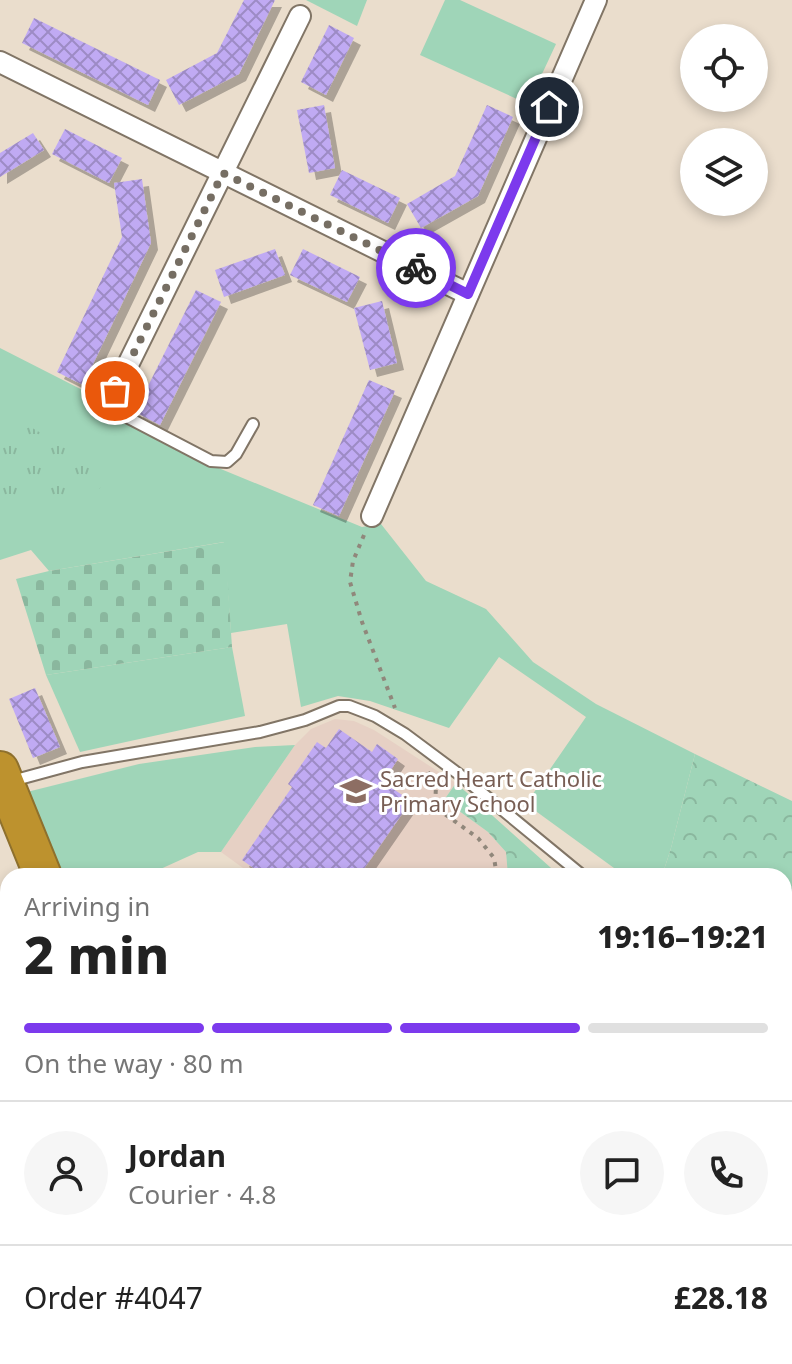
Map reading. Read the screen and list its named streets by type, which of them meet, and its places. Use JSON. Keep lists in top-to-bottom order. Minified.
{"places":{"school or university":["Sacred Heart Catholic Primary School"]},"page":{"heading":["2 min","Arriving in","19:16–19:21"],"panel":["Jordan","Courier · 4.8","Order #4047","£28.18"],"bar":"On the way · 80 m"}}
